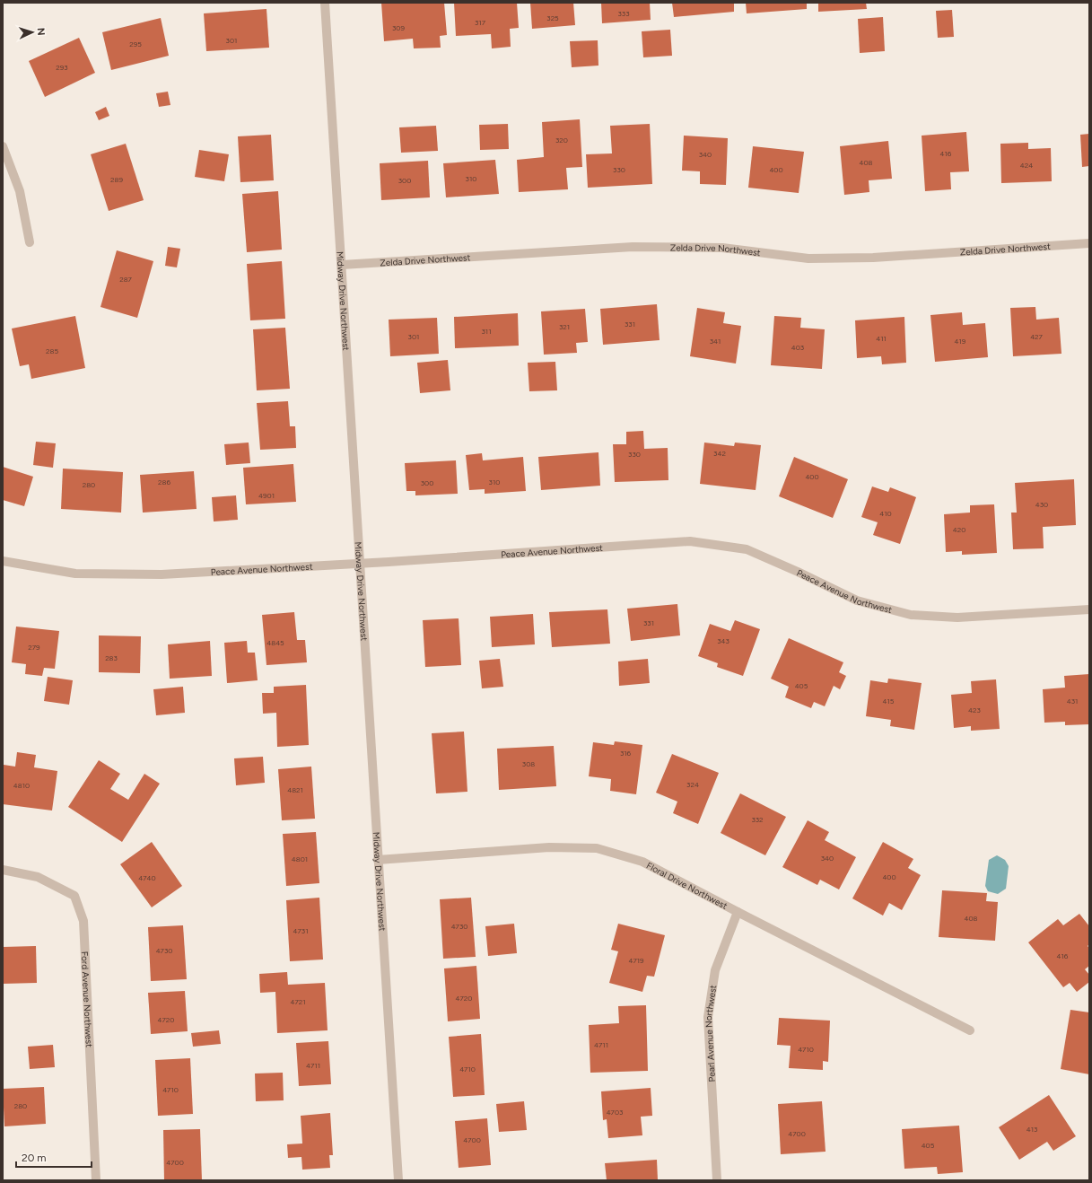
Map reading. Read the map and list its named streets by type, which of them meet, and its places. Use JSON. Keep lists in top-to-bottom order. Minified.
{"streets":{"street":["Zelda Drive Northwest","Midway Drive Northwest","Peace Avenue Northwest","Floral Drive Northwest","Ford Avenue Northwest","Pearl Avenue Northwest"]},"crossings":[["Zelda Drive Northwest","Midway Drive Northwest"],["Midway Drive Northwest","Peace Avenue Northwest"],["Midway Drive Northwest","Floral Drive Northwest"],["Floral Drive Northwest","Pearl Avenue Northwest"]],"house_numbers":["333","325","317","309","301","295","293","320","416","340","408","424","330","400","310","289","300","287","331","321","311","301","427","411","341","419","403","285","342","330","400","286","310","300","280","4901","430","410","420","331","343","4845","279","283","405","415","431","423","316","308","324","4810","4821","332","340","4801","400","4740","408","4730","4731","4730","416","4719","4720","4721","4720","4711","4710","4711","4710","4710","280","4703","413","4700","4700","405","4700"],"scale_bar":"20 m","north":"right"}
